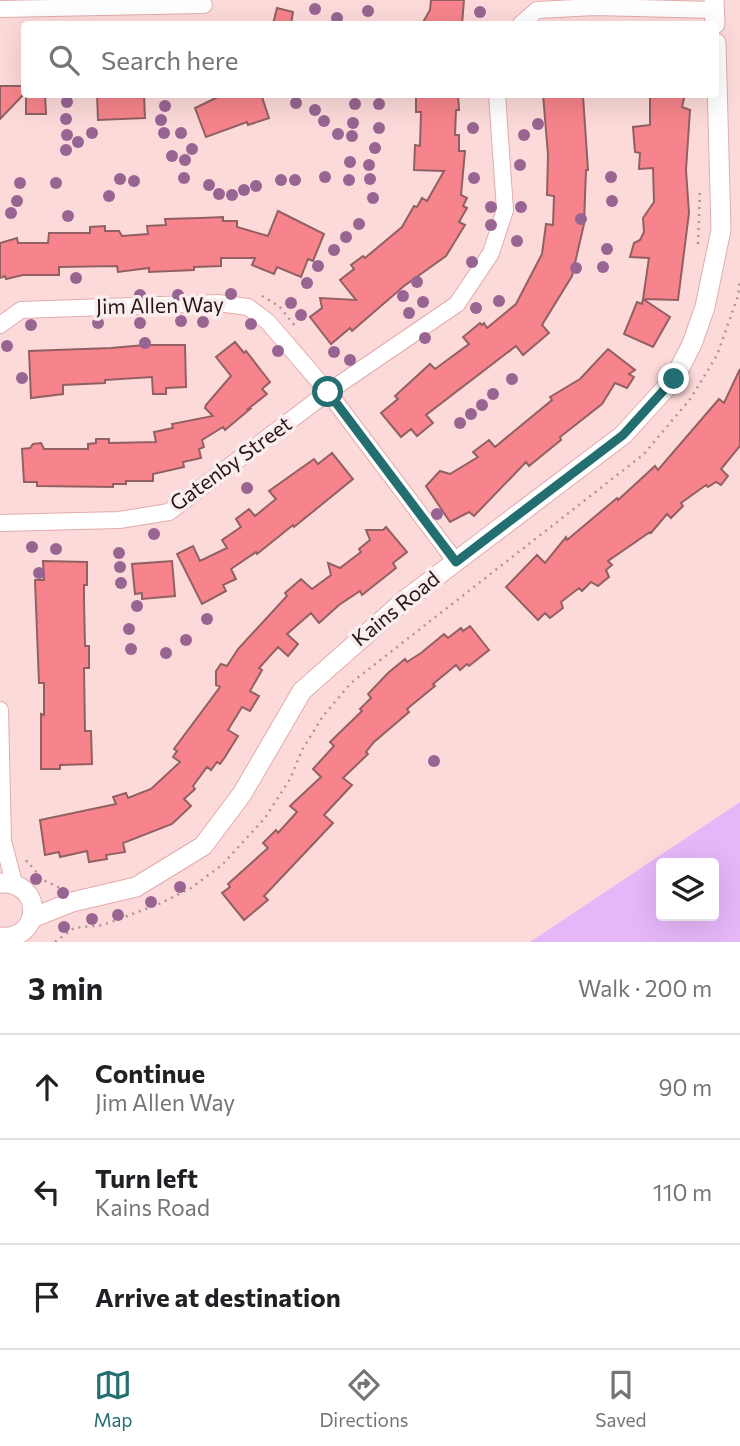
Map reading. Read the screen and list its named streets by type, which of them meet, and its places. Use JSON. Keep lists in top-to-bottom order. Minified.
{"streets":{"street":["Jim Allen Way","Gatenby Street","Kains Road"]},"crossings":[["Jim Allen Way","Gatenby Street"],["Jim Allen Way","Kains Road"]],"page":{"search":"Search here","heading":["3 min","Walk · 200 m"],"list":[["Continue","Jim Allen Way","90 m"],["Turn left","Kains Road","110 m"],"Arrive at destination"],"nav":["Map","Directions","Saved"]}}
